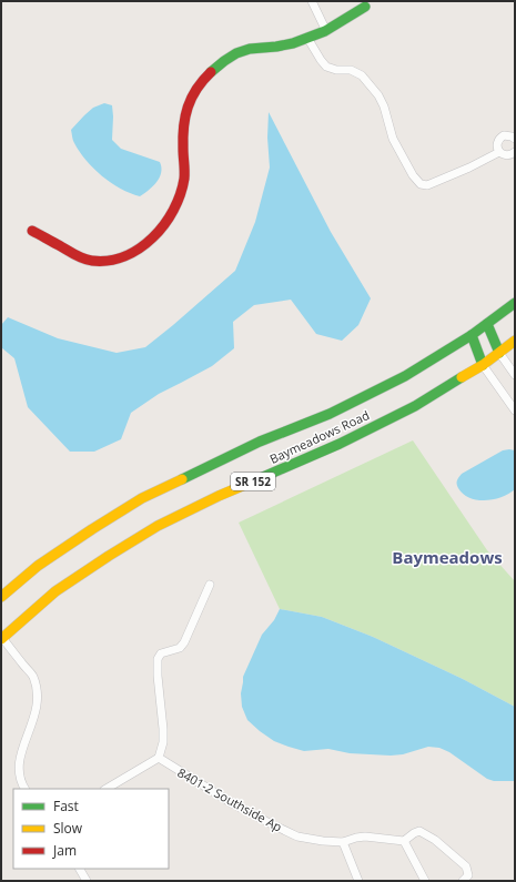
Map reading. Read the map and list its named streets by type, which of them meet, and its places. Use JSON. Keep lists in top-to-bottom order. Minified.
{"streets":{"main road":["Baymeadows Road","SR 152"],"street":["8401-2 Southside Ap"]},"districts":["Baymeadows"],"legend":["Fast","Slow","Jam"]}
